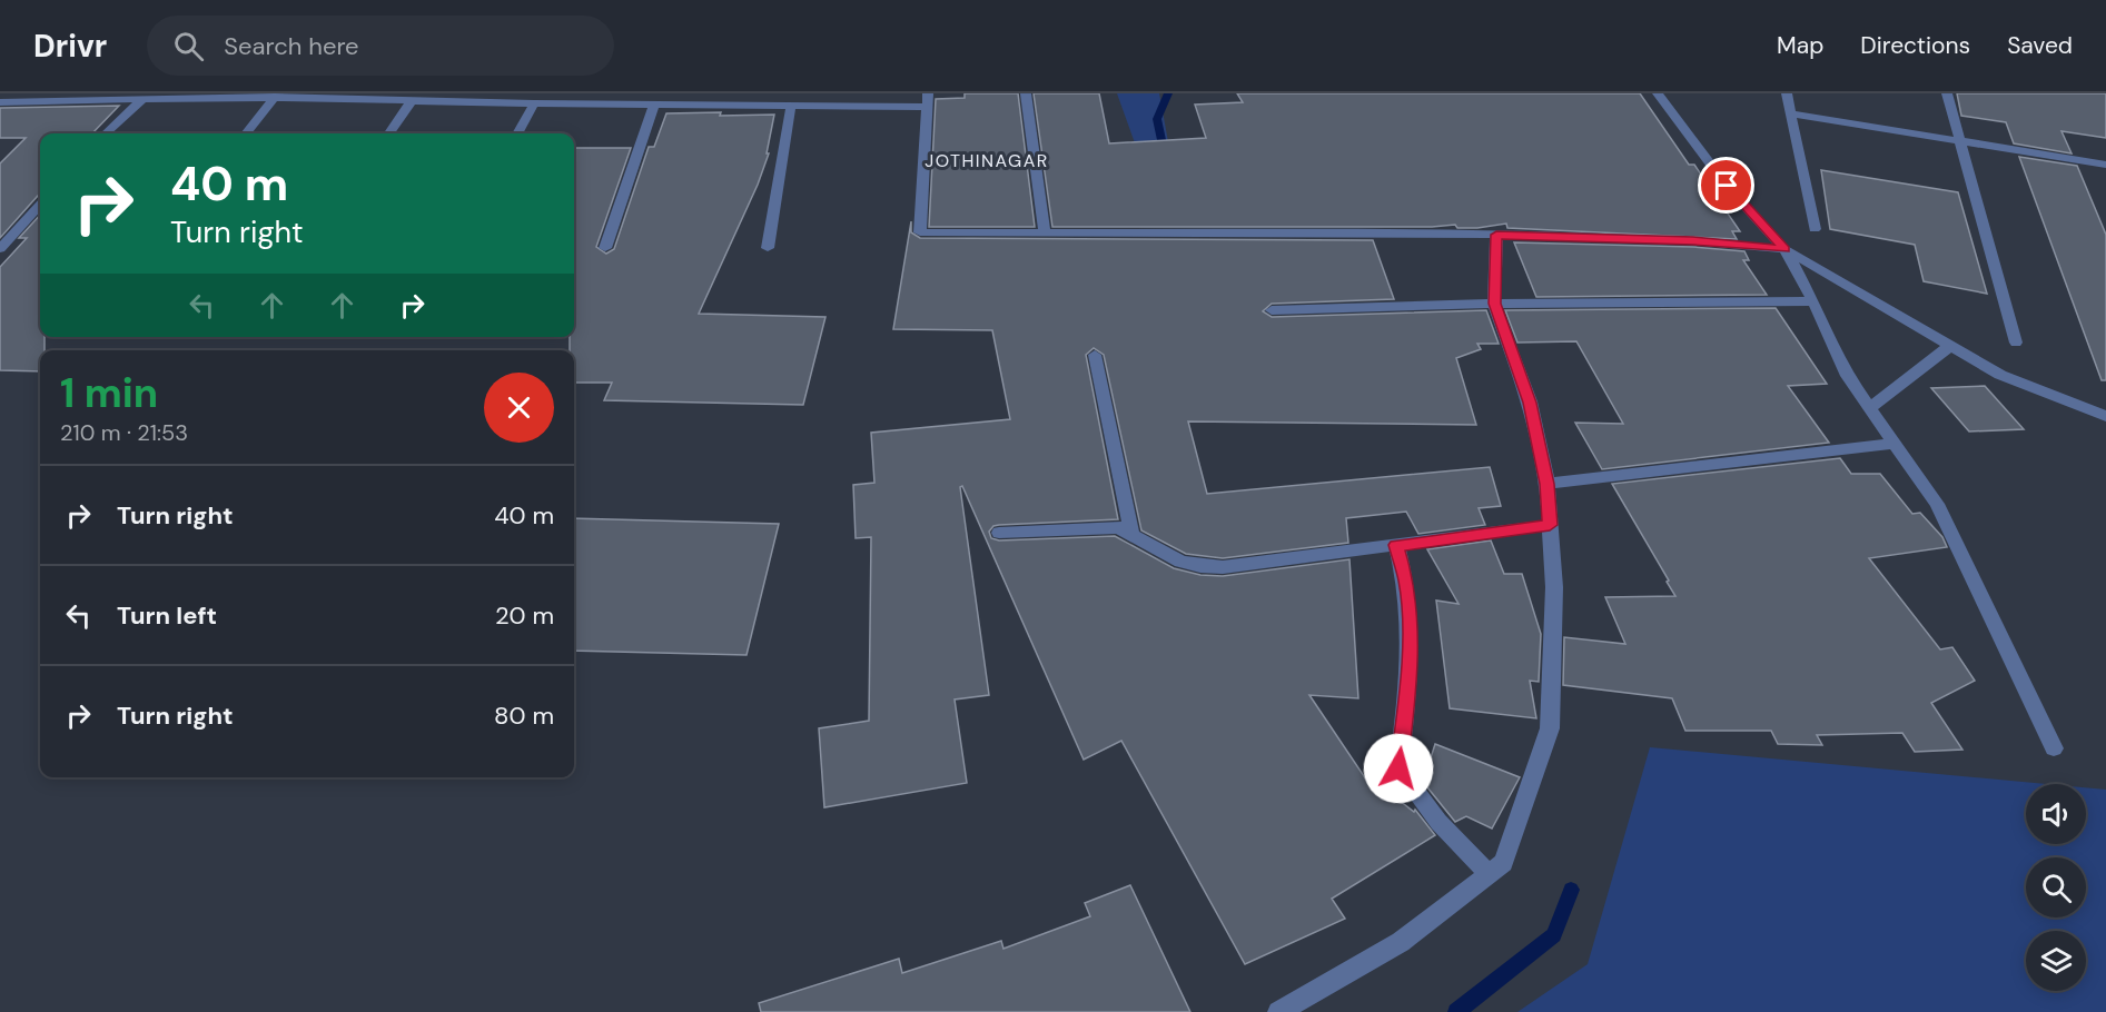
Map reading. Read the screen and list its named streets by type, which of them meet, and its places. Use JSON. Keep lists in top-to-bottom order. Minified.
{"districts":["JOTHINAGAR"],"page":{"header":"Drivr","search":"Search here","nav":["Map","Directions","Saved"],"turn":["40 m","Turn right"],"heading":["1 min","210 m · 21:53"],"list":[{"name":"Turn right","value":"40 m"},{"name":"Turn left","value":"20 m"},{"name":"Turn right","value":"80 m"}]}}
